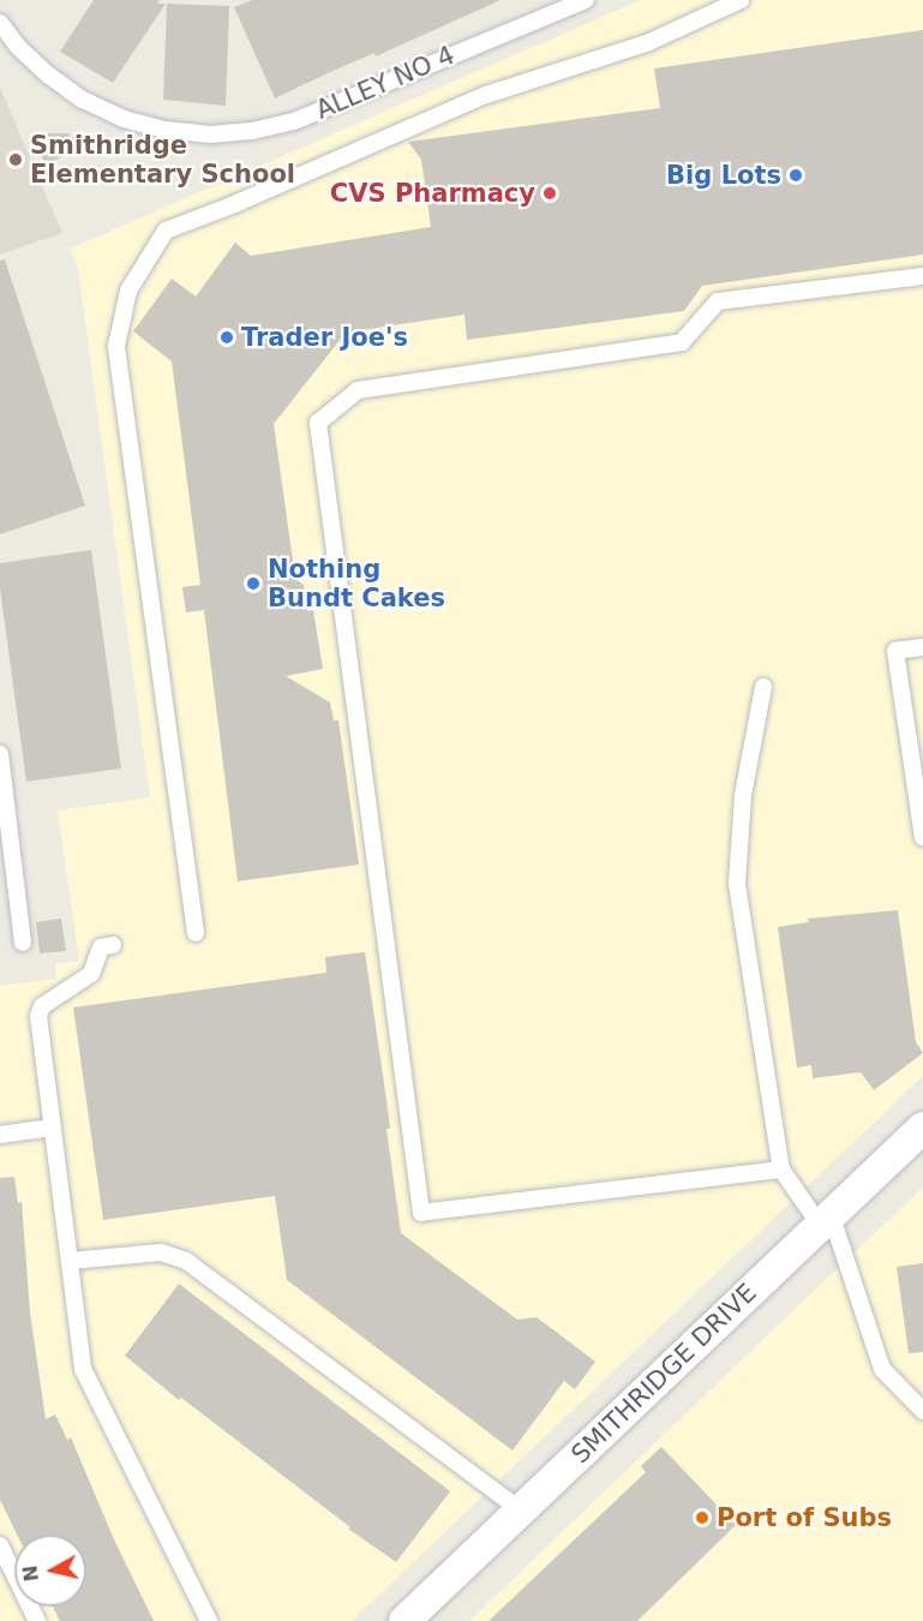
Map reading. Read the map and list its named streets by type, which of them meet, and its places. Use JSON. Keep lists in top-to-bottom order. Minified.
{"streets":{"street":["SMITHRIDGE DRIVE"],"lane":["ALLEY NO 4"]},"places":["Smithridge Elementary School","Big Lots","CVS Pharmacy","Trader Joe's","Nothing Bundt Cakes","Port of Subs"],"north":"left"}
